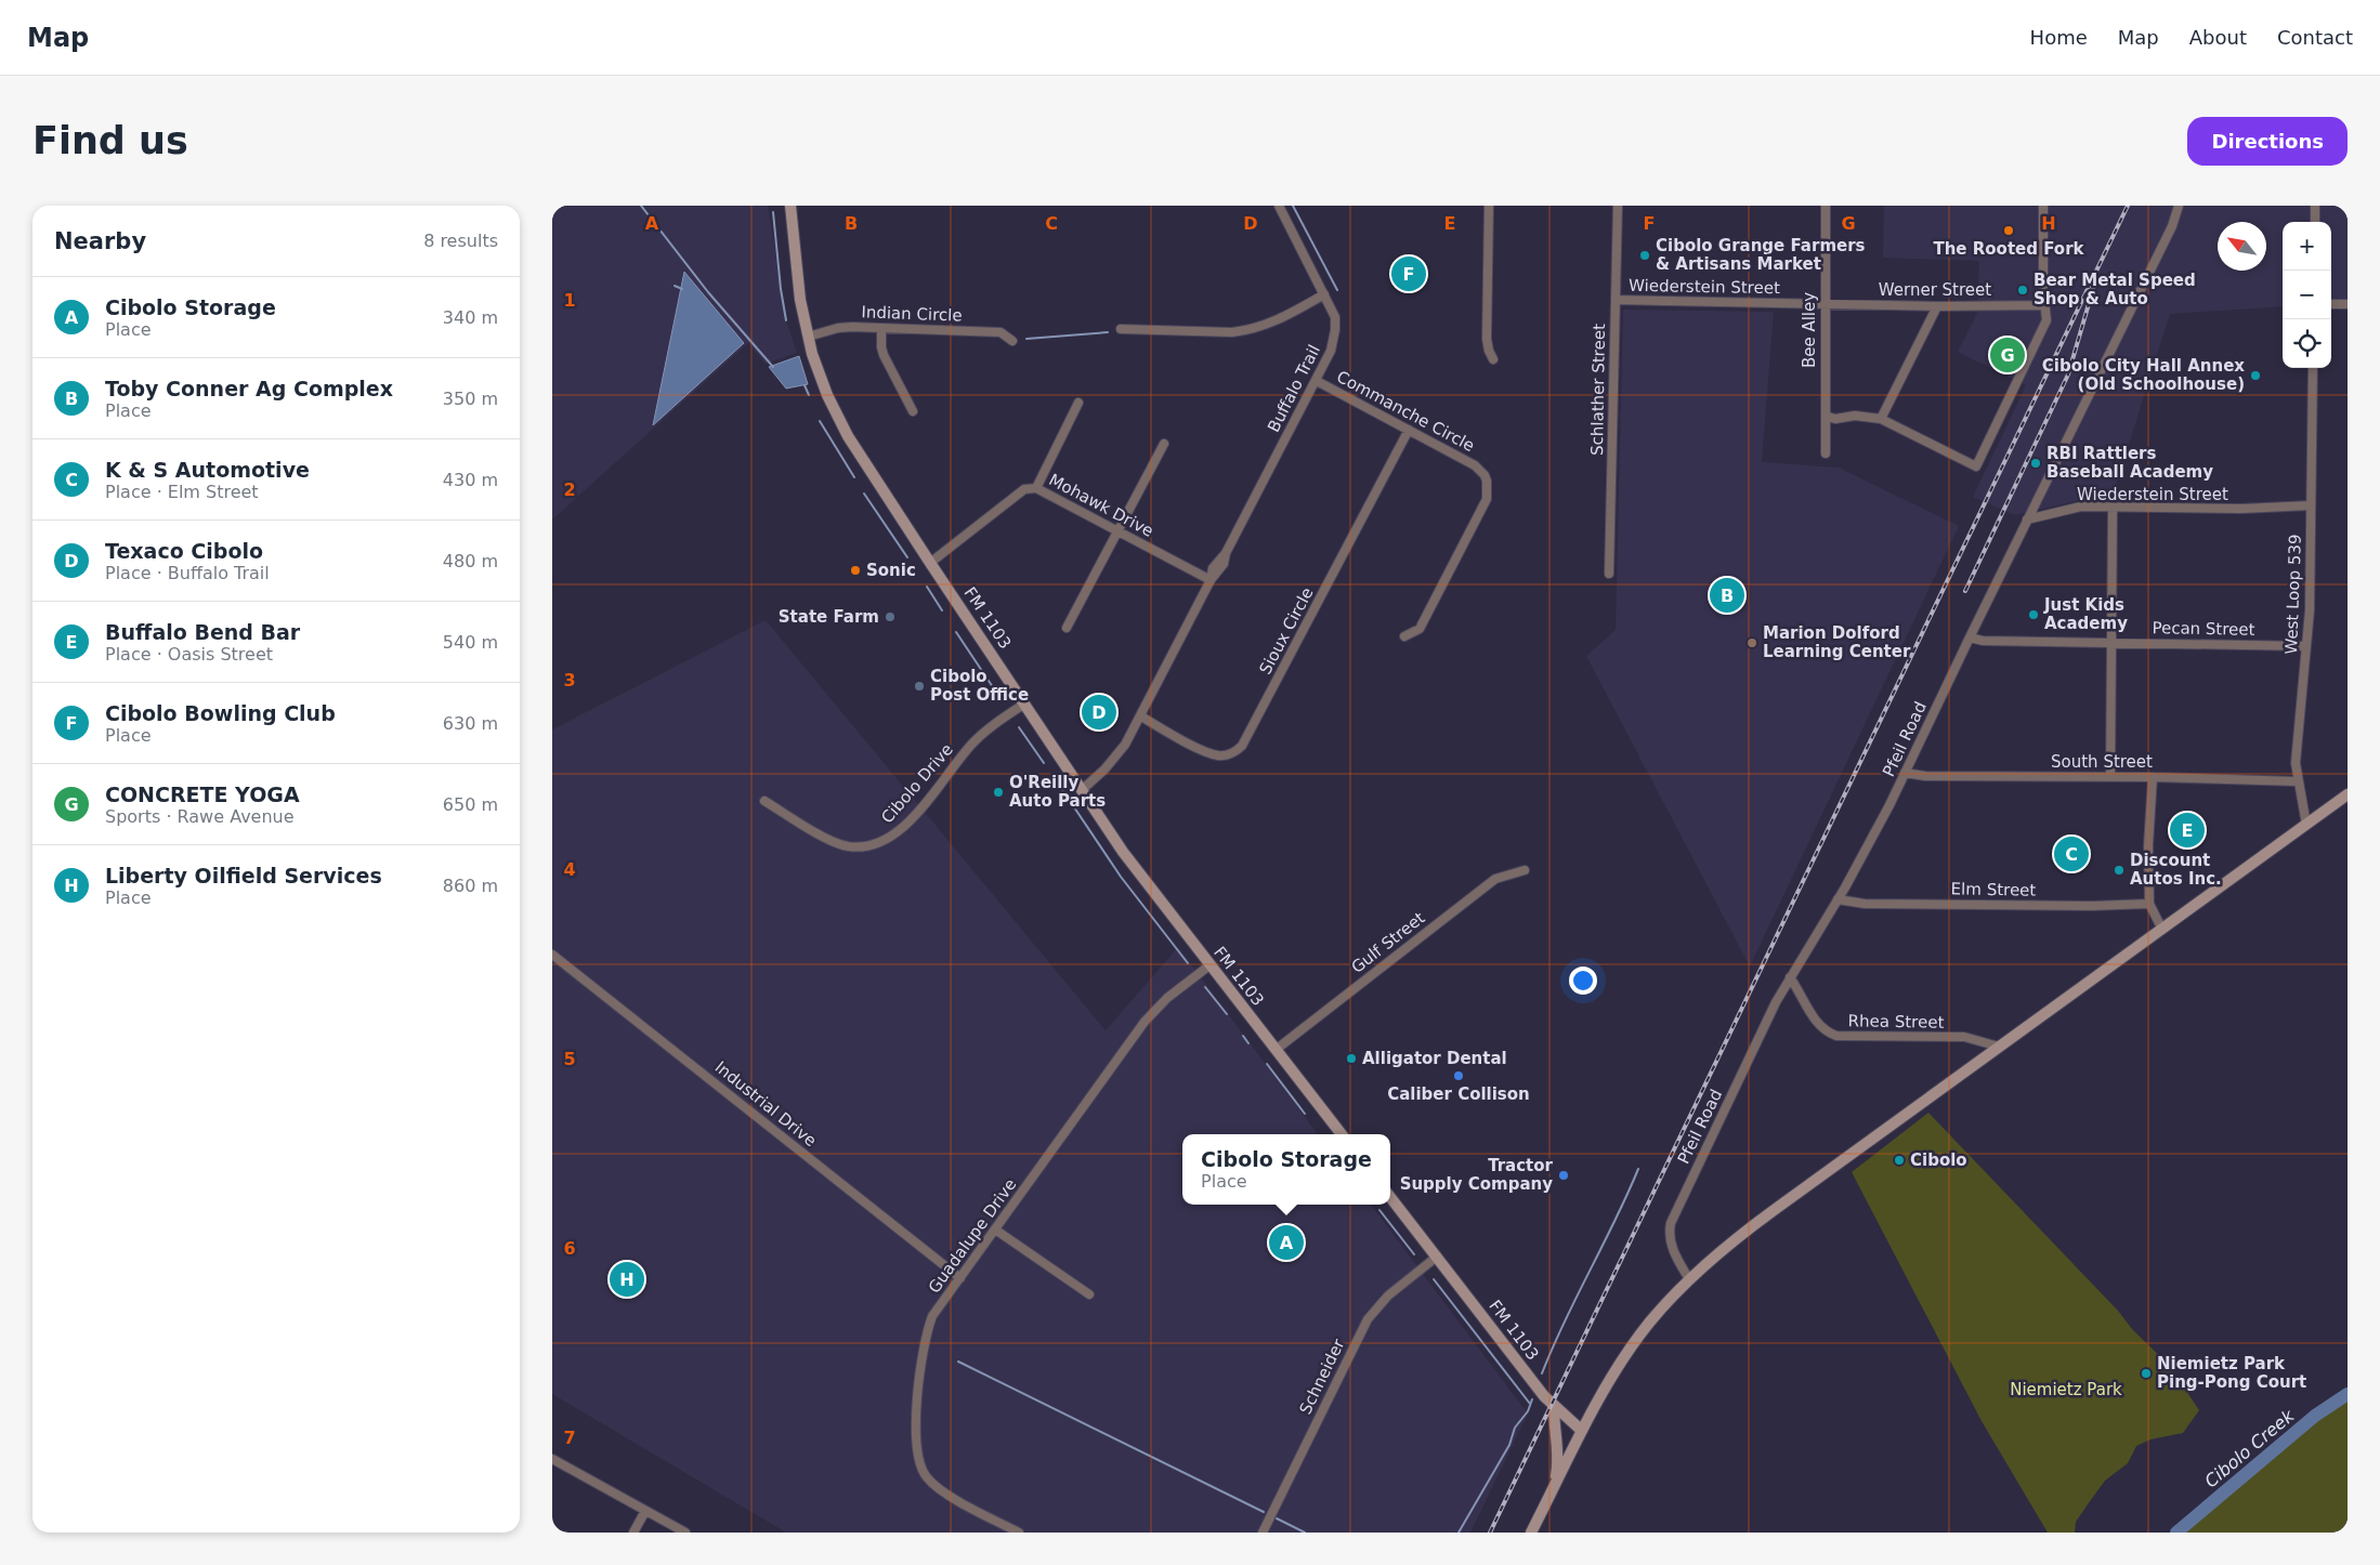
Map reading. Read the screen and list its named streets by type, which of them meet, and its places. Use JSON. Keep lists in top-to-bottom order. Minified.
{"streets":{"main road":["FM 1103"],"street":["Wiederstein Street","Werner Street","Indian Circle","Bee Alley","Buffalo Trail","Schlather Street","Commanche Circle","Mohawk Drive","West Loop 539","Pecan Street","Sioux Circle","Pfeil Road","South Street","Cibolo Drive","Elm Street","Gulf Street","Rhea Street","Industrial Drive","Guadalupe Drive","Schneider"]},"crossings":[["Wiederstein Street","Werner Street"],["Wiederstein Street","Bee Alley"],["Wiederstein Street","Schlather Street"],["Wiederstein Street","West Loop 539"],["Wiederstein Street","Pfeil Road"],["Werner Street","Bee Alley"],["Indian Circle","FM 1103"],["Buffalo Trail","Commanche Circle"],["Buffalo Trail","Mohawk Drive"],["Buffalo Trail","FM 1103"],["Buffalo Trail","Sioux Circle"],["Commanche Circle","Sioux Circle"],["Mohawk Drive","FM 1103"],["West Loop 539","Pecan Street"],["West Loop 539","South Street"],["FM 1103","Cibolo Drive"],["FM 1103","Gulf Street"],["FM 1103","Guadalupe Drive"],["FM 1103","Schneider"],["Pecan Street","Pfeil Road"],["Pfeil Road","South Street"],["Pfeil Road","Elm Street"],["Pfeil Road","Rhea Street"],["Industrial Drive","Guadalupe Drive"]],"water":["Cibolo Creek"],"parks":["Niemietz Park"],"places":["The Rooted Fork","Cibolo Grange Farmers & Artisans Market","Bear Metal Speed Shop & Auto","Cibolo City Hall Annex (Old Schoolhouse)","RBI Rattlers Baseball Academy","Sonic","Just Kids Academy","State Farm","Marion Dolford Learning Center","Cibolo Post Office","O'Reilly Auto Parts","Discount Autos Inc.","Alligator Dental","Caliber Collison","Cibolo","Tractor Supply Company","Niemietz Park Ping-Pong Court"],"north":"top left","page":{"header":"Map","nav":["Home","Map","About","Contact"],"buttons":"Directions","title":"Find us","heading":["Nearby","8 results"],"map_buttons":["+","−"],"pins":["F","G","B","D","E","C","A","H"],"list":[{"mark":"A","name":"Cibolo Storage","note":"Place","value":"340 m"},{"mark":"B","name":"Toby Conner Ag Complex","note":"Place","value":"350 m"},{"mark":"C","name":"K & S Automotive","note":"Place · Elm Street","value":"430 m"},{"mark":"D","name":"Texaco Cibolo","note":"Place · Buffalo Trail","value":"480 m"},{"mark":"E","name":"Buffalo Bend Bar","note":"Place · Oasis Street","value":"540 m"},{"mark":"F","name":"Cibolo Bowling Club","note":"Place","value":"630 m"},{"mark":"G","name":"CONCRETE YOGA","note":"Sports · Rawe Avenue","value":"650 m"},{"mark":"H","name":"Liberty Oilfield Services","note":"Place","value":"860 m"}],"popup":["Cibolo Storage","Place"]},"grid":{"columns":["A","B","C","D","E","F","G","H"],"rows":["1","2","3","4","5","6","7"]}}
